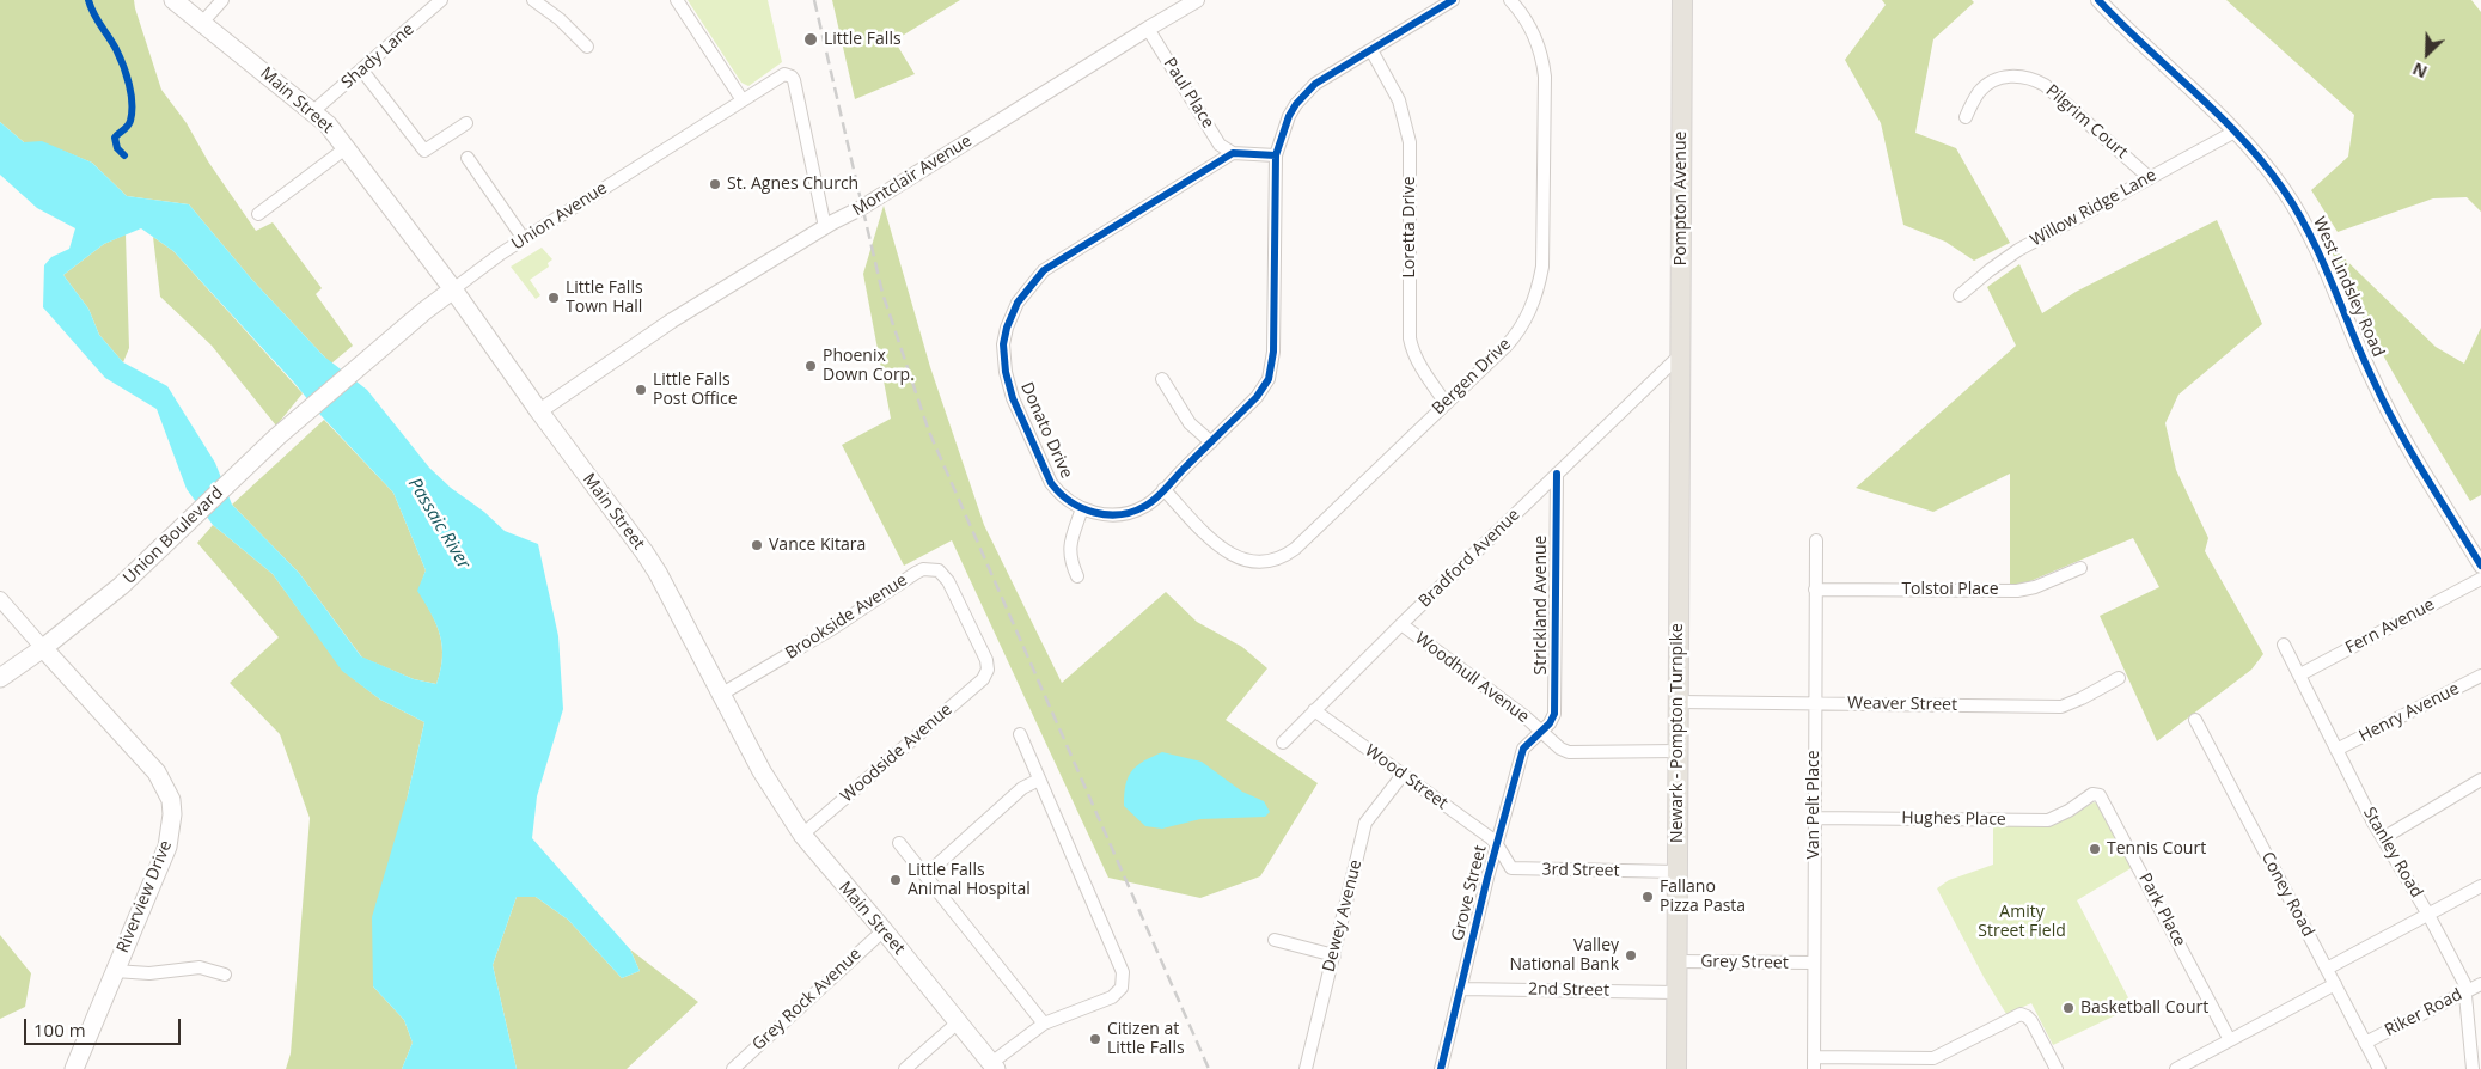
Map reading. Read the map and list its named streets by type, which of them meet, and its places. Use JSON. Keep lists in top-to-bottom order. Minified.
{"streets":{"main road":["Main Street","Pompton Avenue","Union Avenue","Union Boulevard","Newark - Pompton Turnpike","Riverview Drive"],"street":["Shady Lane","Paul Place","Pilgrim Court","Montclair Avenue","Willow Ridge Lane","Loretta Drive","West Lindsley Road","Bergen Drive","Donato Drive","Bradford Avenue","Tolstoi Place","Strickland Avenue","Brookside Avenue","Fern Avenue","Woodhull Avenue","Weaver Street","Henry Avenue","Woodside Avenue","Wood Street","Van Pelt Place","Hughes Place","Stanley Road","3rd Street","Grove Street","Coney Road","Park Place","Dewey Avenue","Grey Street","2nd Street","Grey Rock Avenue","Riker Road"]},"crossings":[["Shady Lane","Main Street"],["Paul Place","Montclair Avenue"],["Paul Place","Donato Drive"],["Main Street","Montclair Avenue"],["Main Street","Union Avenue"],["Main Street","Brookside Avenue"],["Main Street","Woodside Avenue"],["Main Street","Grey Rock Avenue"],["Pilgrim Court","Willow Ridge Lane"],["Montclair Avenue","Union Avenue"],["Pompton Avenue","Bradford Avenue"],["Pompton Avenue","Newark - Pompton Turnpike"],["Willow Ridge Lane","West Lindsley Road"],["Union Avenue","Union Boulevard"],["Loretta Drive","Bergen Drive"],["Loretta Drive","Donato Drive"],["Bergen Drive","Donato Drive"],["Union Boulevard","Riverview Drive"],["Bradford Avenue","Strickland Avenue"],["Bradford Avenue","Woodhull Avenue"],["Bradford Avenue","Wood Street"],["Tolstoi Place","Van Pelt Place"],["Strickland Avenue","Woodhull Avenue"],["Strickland Avenue","Grove Street"],["Brookside Avenue","Woodside Avenue"],["Fern Avenue","Stanley Road"],["Woodhull Avenue","Newark - Pompton Turnpike"],["Woodhull Avenue","Grove Street"],["Weaver Street","Newark - Pompton Turnpike"],["Weaver Street","Van Pelt Place"],["Henry Avenue","Stanley Road"],["Newark - Pompton Turnpike","3rd Street"],["Newark - Pompton Turnpike","Grey Street"],["Newark - Pompton Turnpike","2nd Street"],["Wood Street","3rd Street"],["Wood Street","Grove Street"],["Wood Street","Dewey Avenue"],["Van Pelt Place","Hughes Place"],["Van Pelt Place","Grey Street"],["Hughes Place","Park Place"],["Stanley Road","Riker Road"],["3rd Street","Grove Street"],["Grove Street","2nd Street"],["Coney Road","Riker Road"]],"water":["Passaic River"],"parks":["Amity Street Field"],"places":["Little Falls","St. Agnes Church","Little Falls Town Hall","Phoenix Down Corp.","Little Falls Post Office","Vance Kitara","Tennis Court","Little Falls Animal Hospital","Fallano Pizza Pasta","Valley National Bank","Basketball Court","Citizen at Little Falls"],"scale_bar":"100 m","north":"bottom left"}
